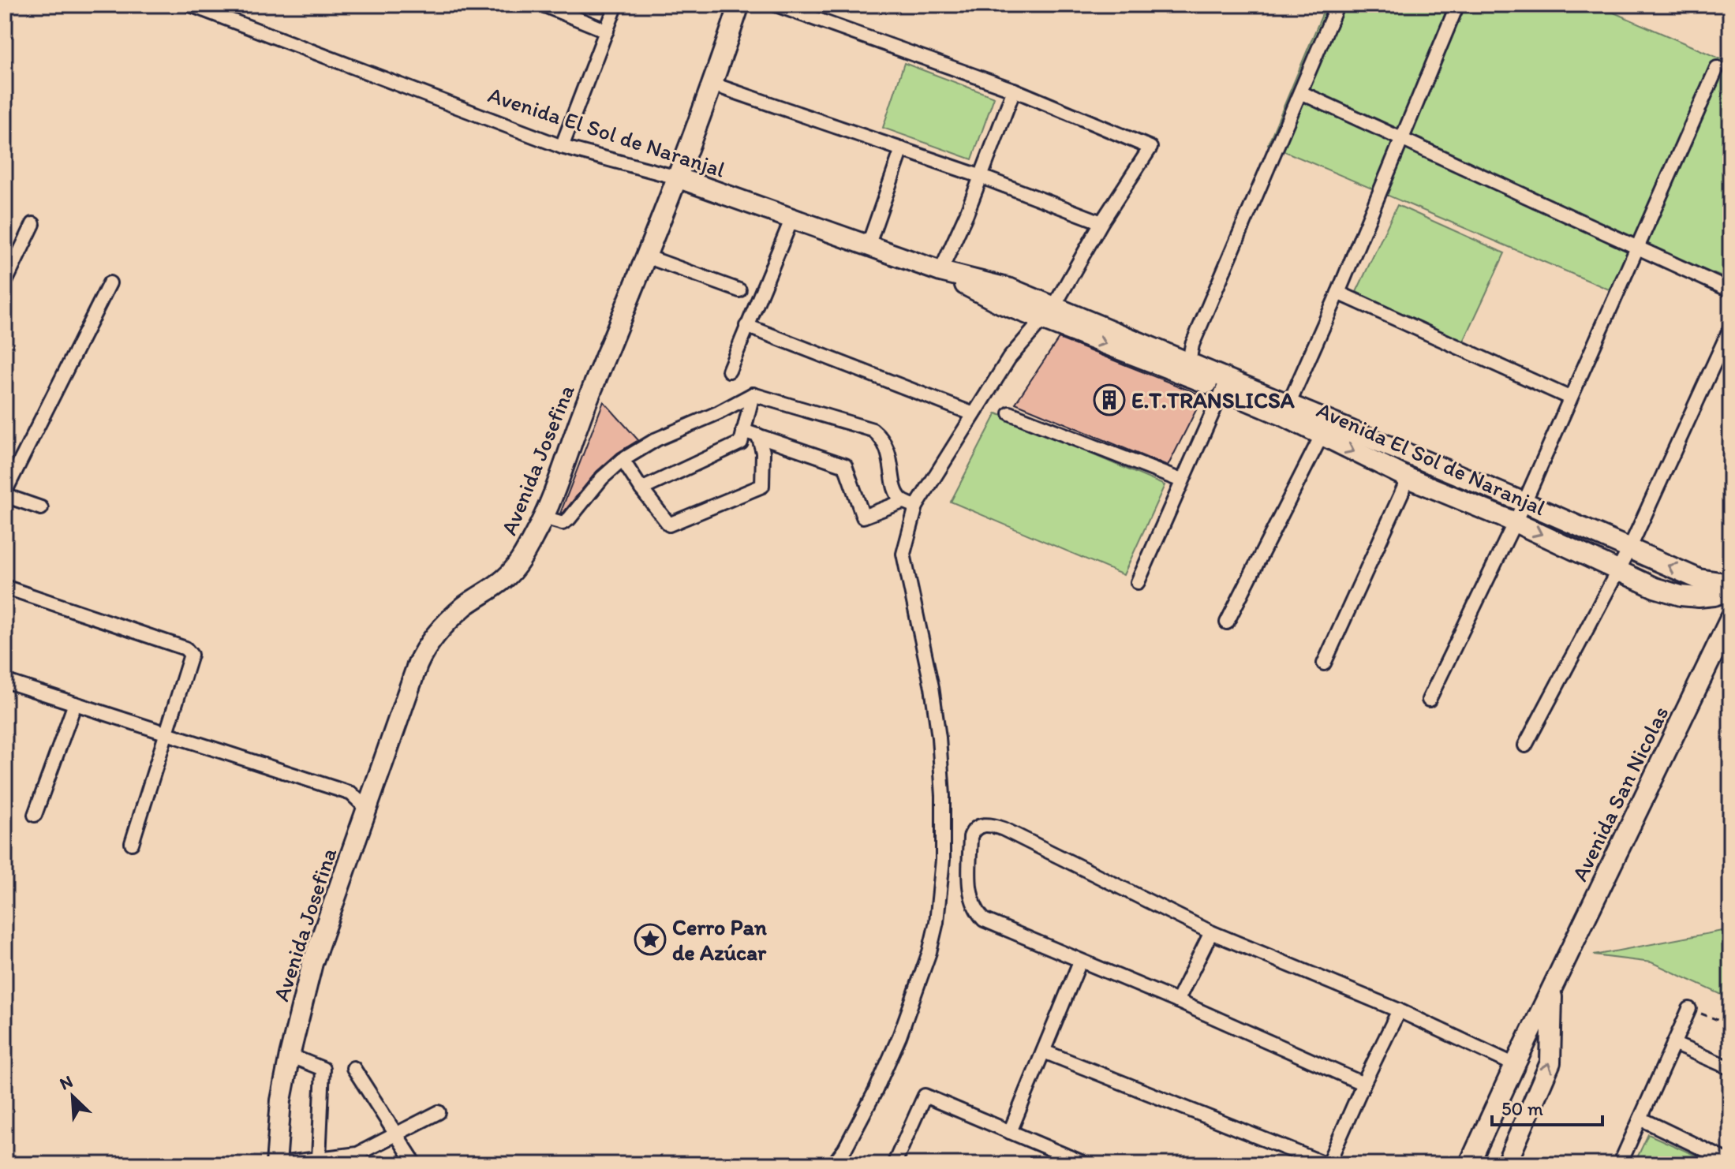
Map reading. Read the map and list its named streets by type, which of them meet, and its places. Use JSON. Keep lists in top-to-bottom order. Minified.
{"streets":{"street":["Avenida El Sol de Naranjal","Avenida Josefina","Avenida San Nicolas"]},"crossings":[["Avenida El Sol de Naranjal","Avenida Josefina"]],"places":{"building":["E.T.TRANSLICSA"],"place":["Cerro Pan de Azúcar"]},"scale_bar":"50 m","north":"top left"}
